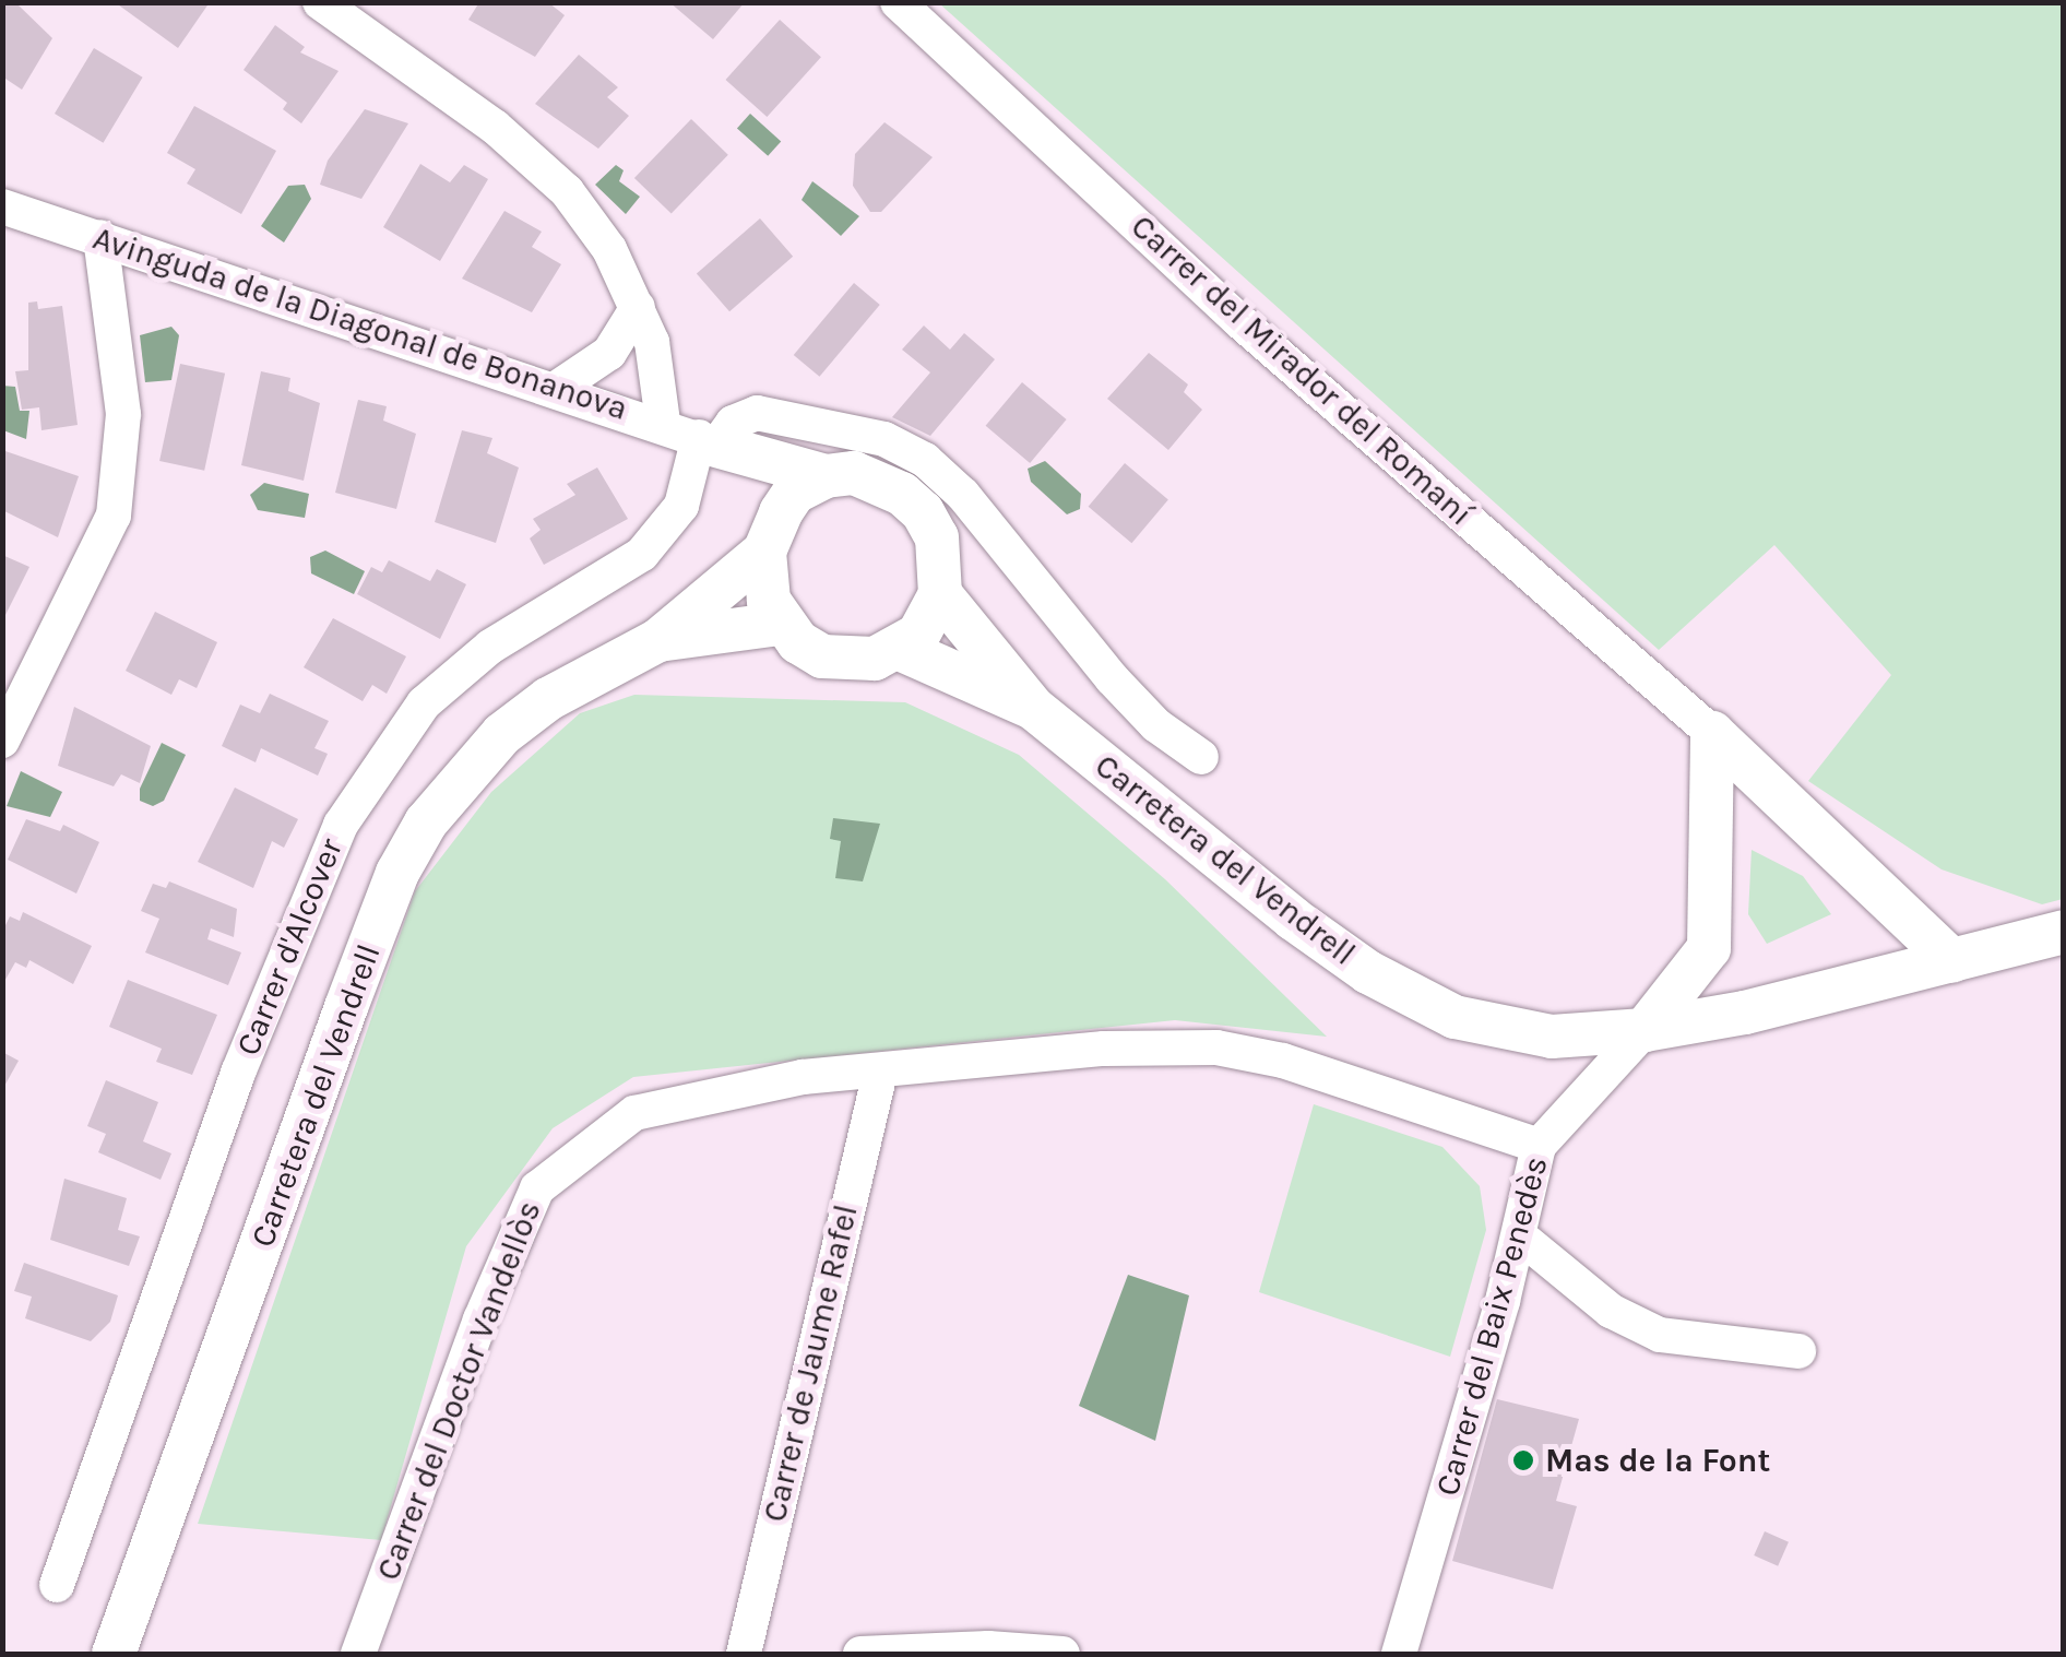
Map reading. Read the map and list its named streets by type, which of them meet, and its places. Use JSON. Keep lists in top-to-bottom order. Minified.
{"streets":{"street":["Avinguda de la Diagonal de Bonanova","Carrer del Mirador del Romaní","Carretera del Vendrell","Carrer d'Alcover","Carrer del Baix Penedès","Carrer de Jaume Rafel","Carrer del Doctor Vandellòs"]},"crossings":[["Avinguda de la Diagonal de Bonanova","Carrer d'Alcover"],["Carretera del Vendrell","Carrer del Baix Penedès"],["Carrer del Baix Penedès","Carrer del Doctor Vandellòs"],["Carrer de Jaume Rafel","Carrer del Doctor Vandellòs"]],"places":["Mas de la Font"]}
